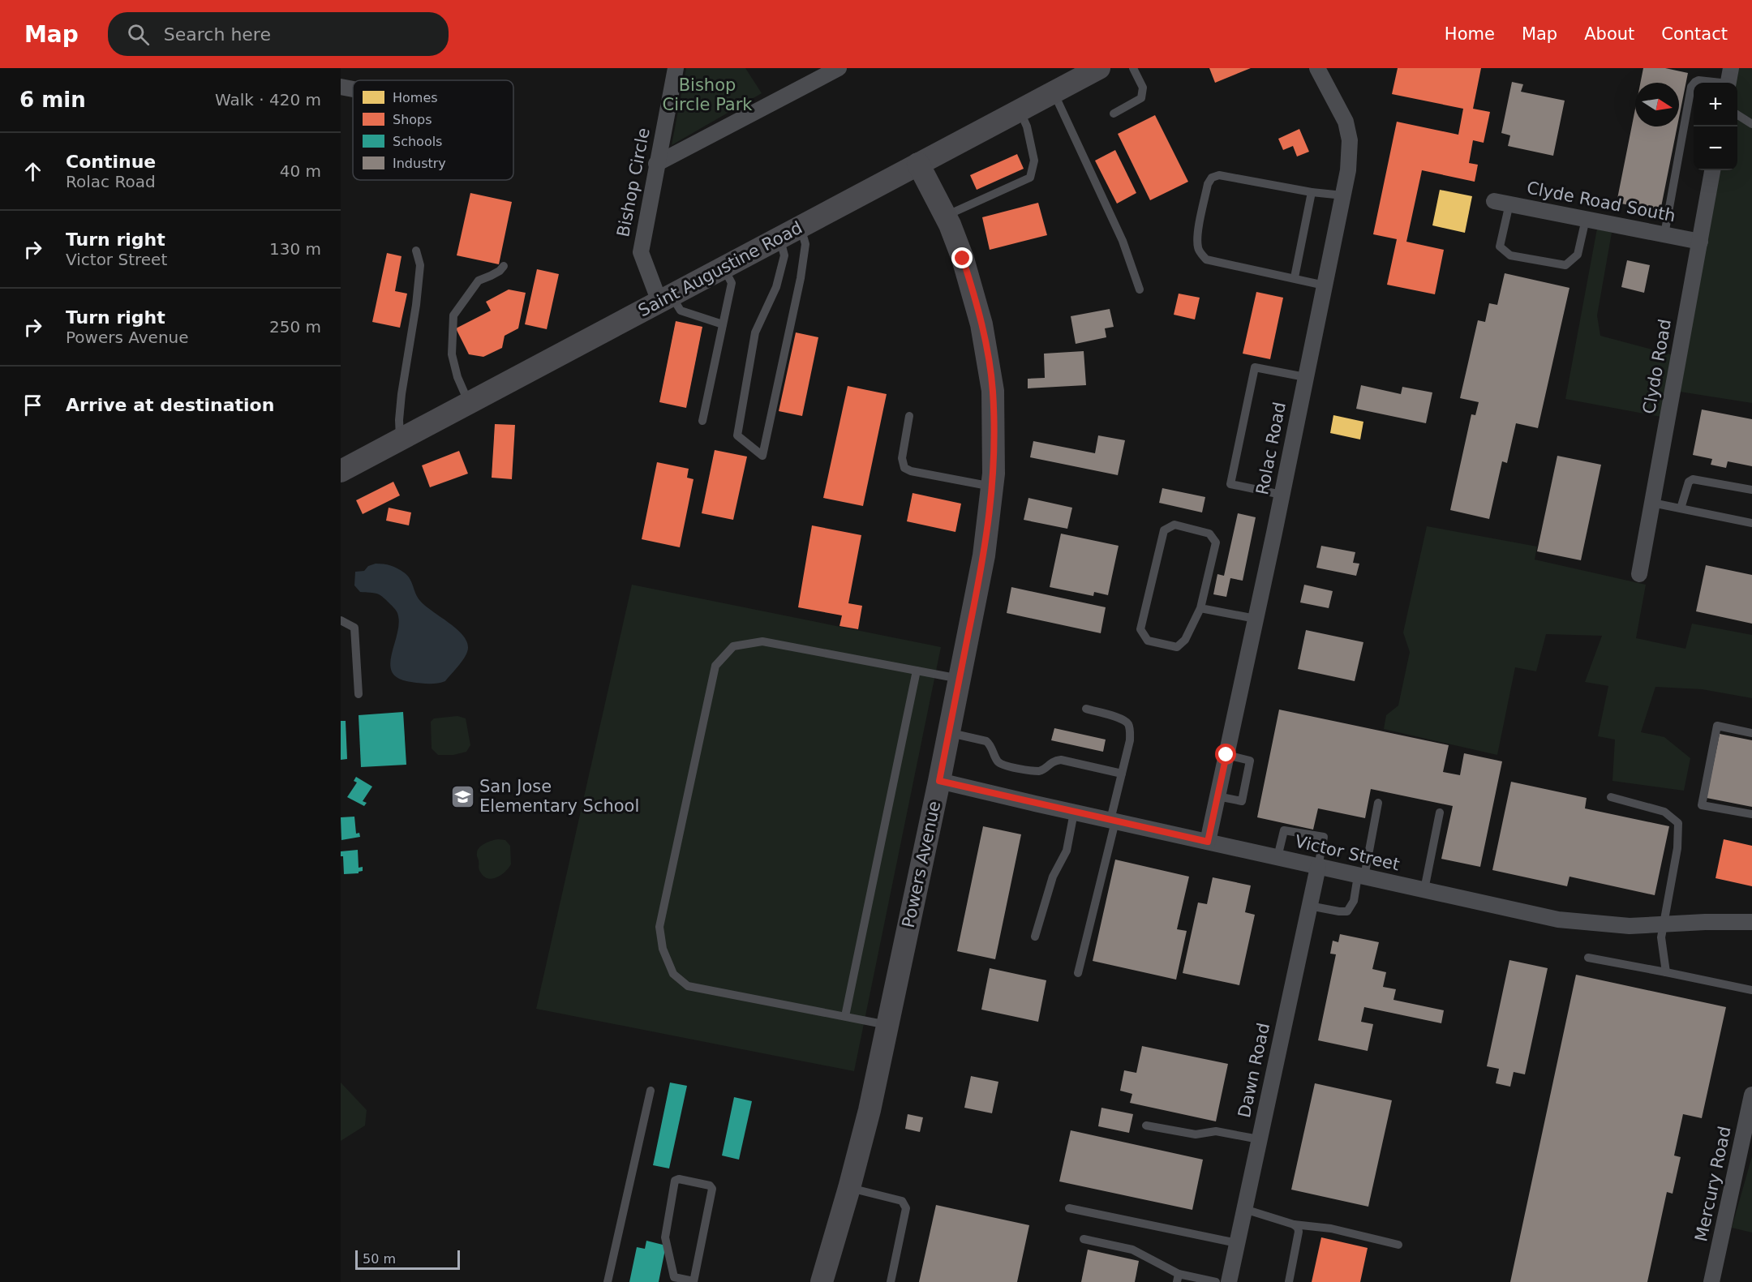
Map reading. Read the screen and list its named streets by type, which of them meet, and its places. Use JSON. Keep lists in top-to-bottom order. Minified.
{"streets":{"street":["Bishop Circle","Clyde Road South","Saint Augustine Road","Clydo Road","Rolac Road","Victor Street","Powers Avenue","Dawn Road","Mercury Road"]},"crossings":[["Bishop Circle","Saint Augustine Road"],["Clyde Road South","Clydo Road"],["Saint Augustine Road","Powers Avenue"],["Rolac Road","Victor Street"],["Victor Street","Powers Avenue"],["Victor Street","Dawn Road"]],"parks":["Bishop Circle Park"],"places":{"school or university":["San Jose Elementary School"]},"legend":["Homes","Shops","Schools","Industry"],"scale_bar":"50 m","north":"right","page":{"header":"Map","search":"Search here","nav":["Home","Map","About","Contact"],"heading":["6 min","Walk · 420 m"],"map_buttons":["+","−"],"list":[["Continue","Rolac Road","40 m"],["Turn right","Victor Street","130 m"],["Turn right","Powers Avenue","250 m"],"Arrive at destination"],"scale":"50 m"}}
